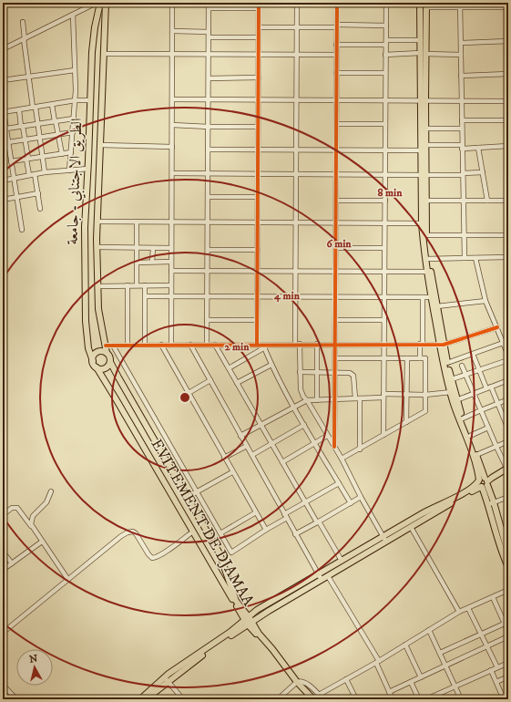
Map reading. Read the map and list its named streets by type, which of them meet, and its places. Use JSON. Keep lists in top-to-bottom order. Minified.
{"streets":{"main road":["الطريق الاجتنابي - جامعة","EVITEMENT DE DJAMAA"]},"crossings":[["الطريق الاجتنابي - جامعة","EVITEMENT DE DJAMAA"]],"north":"top","rings":["8 min","6 min","4 min","2 min"]}
